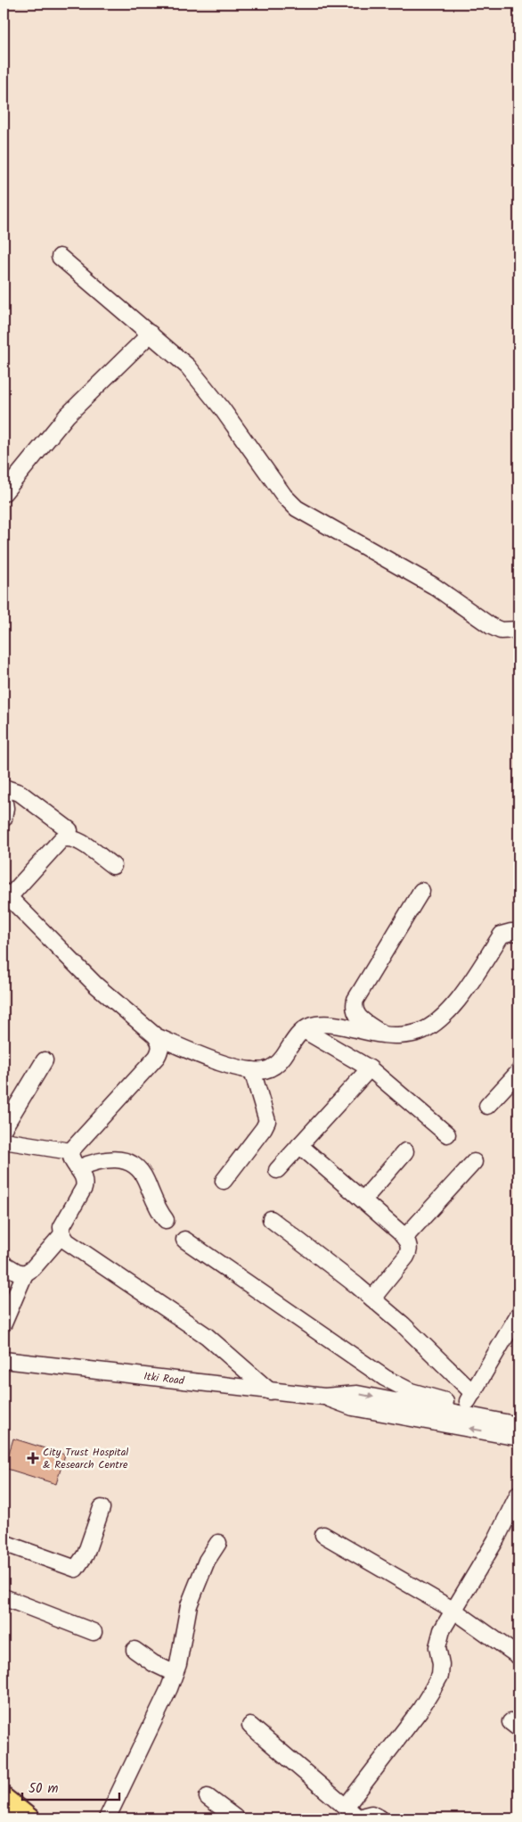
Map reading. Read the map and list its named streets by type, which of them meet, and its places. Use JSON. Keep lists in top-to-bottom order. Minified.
{"streets":{"street":["Itki Road"]},"places":{"health":["City Trust Hospital & Research Centre"]},"scale_bar":"50 m"}
